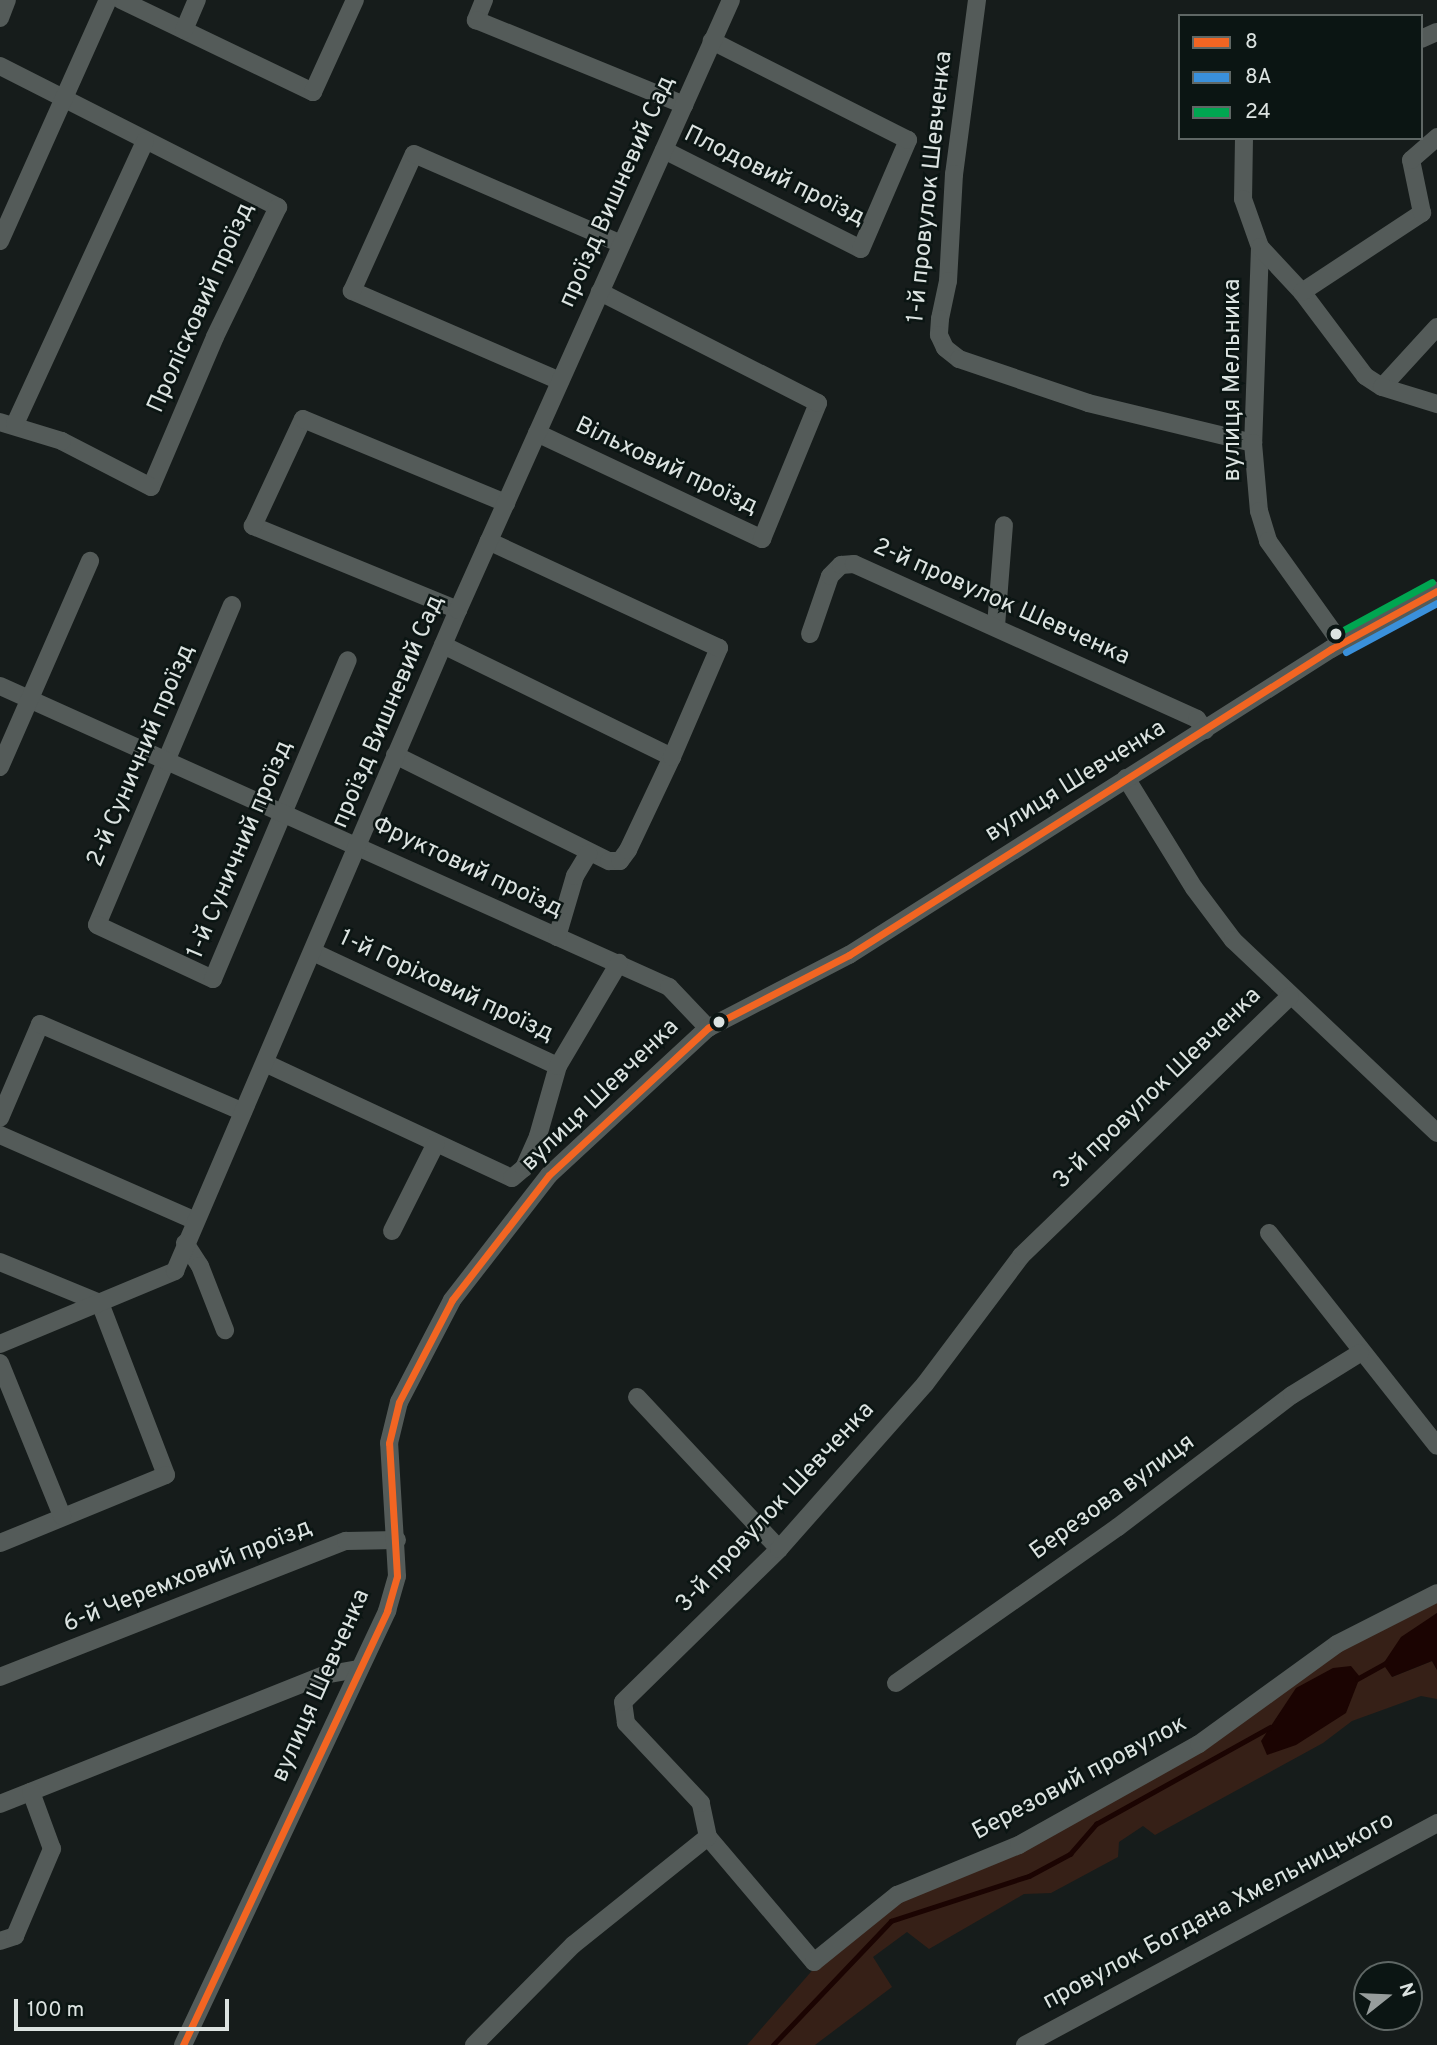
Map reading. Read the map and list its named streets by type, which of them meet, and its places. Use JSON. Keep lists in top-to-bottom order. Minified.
{"streets":{"street":["Плодовий проїзд","1-й провулок Шевченка","проїзд Вишневий Сад","Пролісковий проїзд","вулиця Мельника","Вільховий проїзд","2-й провулок Шевченка","2-й Суничний проїзд","вулиця Шевченка","1-й Суничний проїзд","Фруктовий проїзд","1-й Горіховий проїзд","3-й провулок Шевченка","Березова вулиця","6-й Черемховий проїзд","Березовий провулок","провулок Богдана Хмельницького"]},"crossings":[["Плодовий проїзд","проїзд Вишневий Сад"],["1-й провулок Шевченка","вулиця Мельника"],["проїзд Вишневий Сад","Вільховий проїзд"],["проїзд Вишневий Сад","Фруктовий проїзд"],["проїзд Вишневий Сад","1-й Горіховий проїзд"],["вулиця Мельника","вулиця Шевченка"],["2-й провулок Шевченка","вулиця Шевченка"],["2-й Суничний проїзд","1-й Суничний проїзд"],["2-й Суничний проїзд","Фруктовий проїзд"],["вулиця Шевченка","Фруктовий проїзд"],["вулиця Шевченка","6-й Черемховий проїзд"],["1-й Суничний проїзд","Фруктовий проїзд"],["3-й провулок Шевченка","Березовий провулок"]],"lines":["transit line 24","transit line 8","transit line 8А"],"legend":["8","8А","24"],"scale_bar":"100 m","north":"right"}
